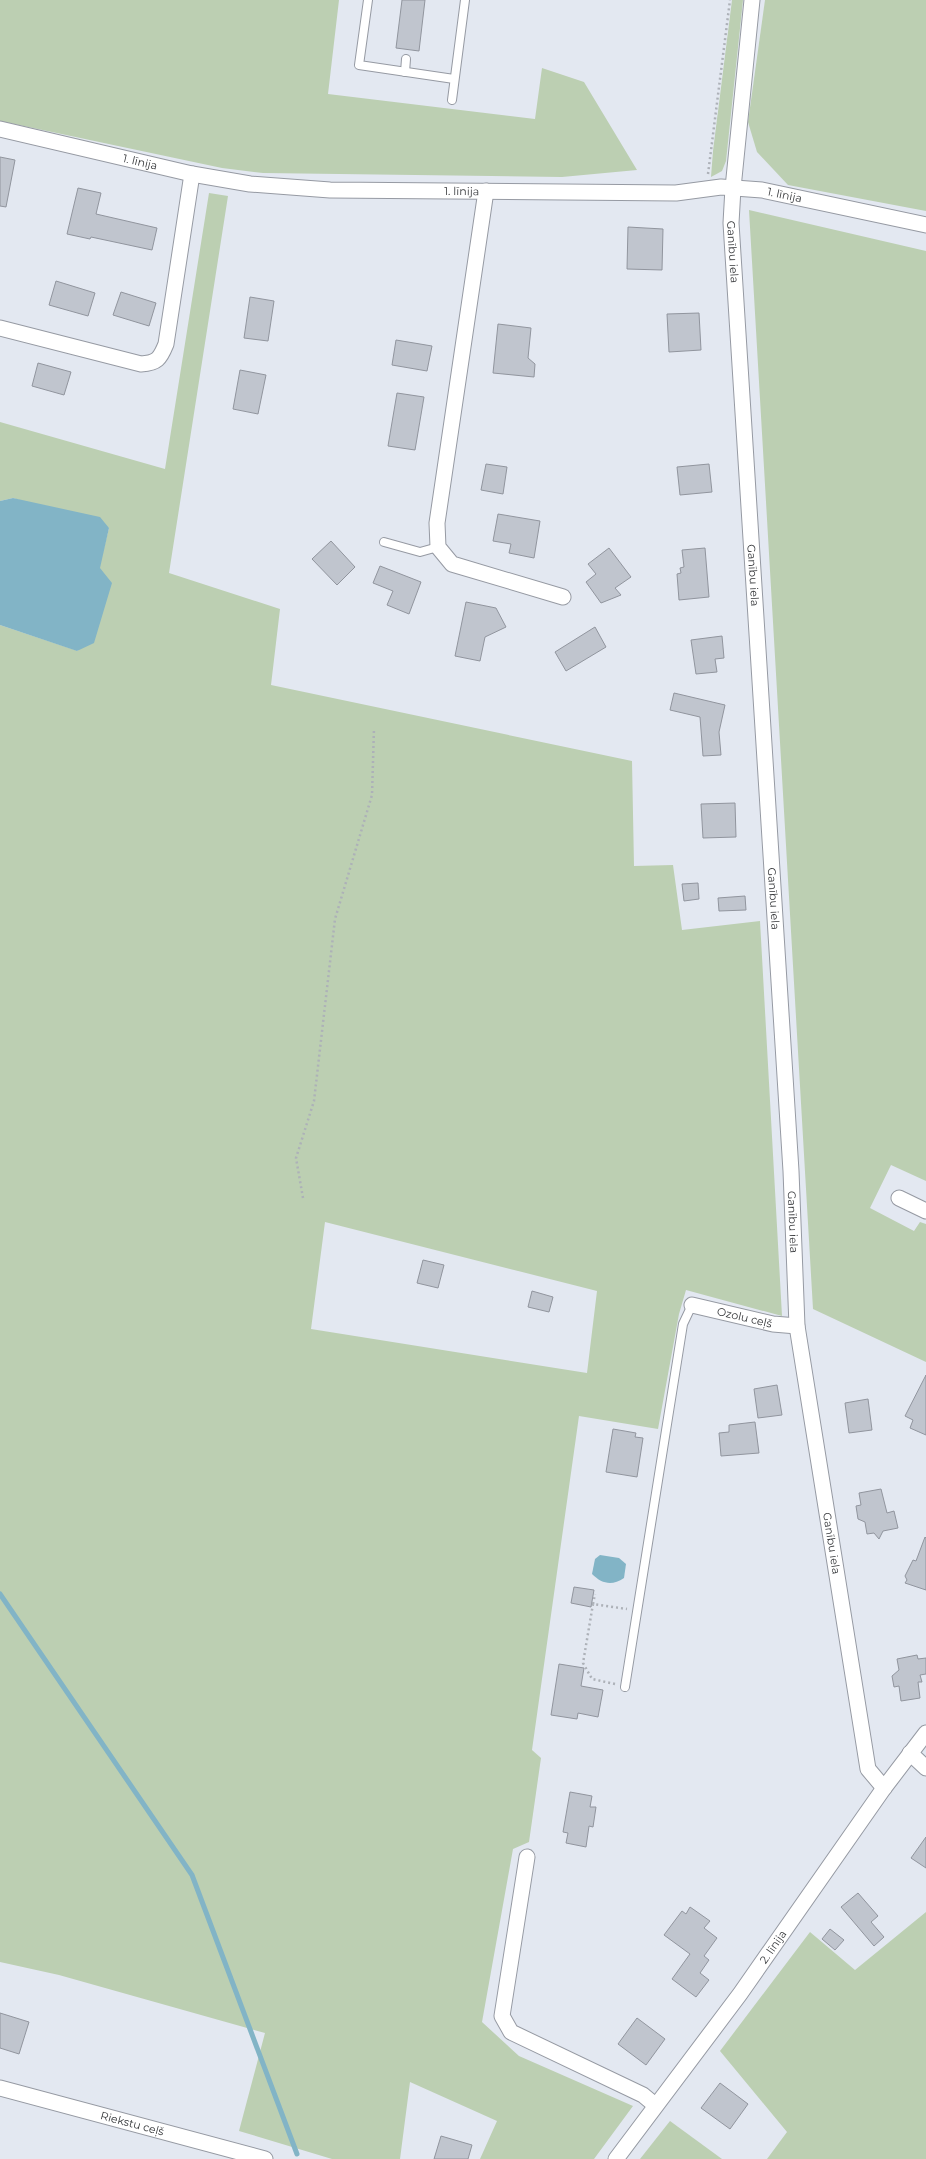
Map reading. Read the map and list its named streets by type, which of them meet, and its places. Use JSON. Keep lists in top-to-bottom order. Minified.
{"streets":{"street":["1. līnija","Ganību iela","Ozolu ceļš","2. līnija","Riekstu ceļš"]},"crossings":[["1. līnija","Ganību iela"],["Ganību iela","Ozolu ceļš"],["Ganību iela","2. līnija"]]}
